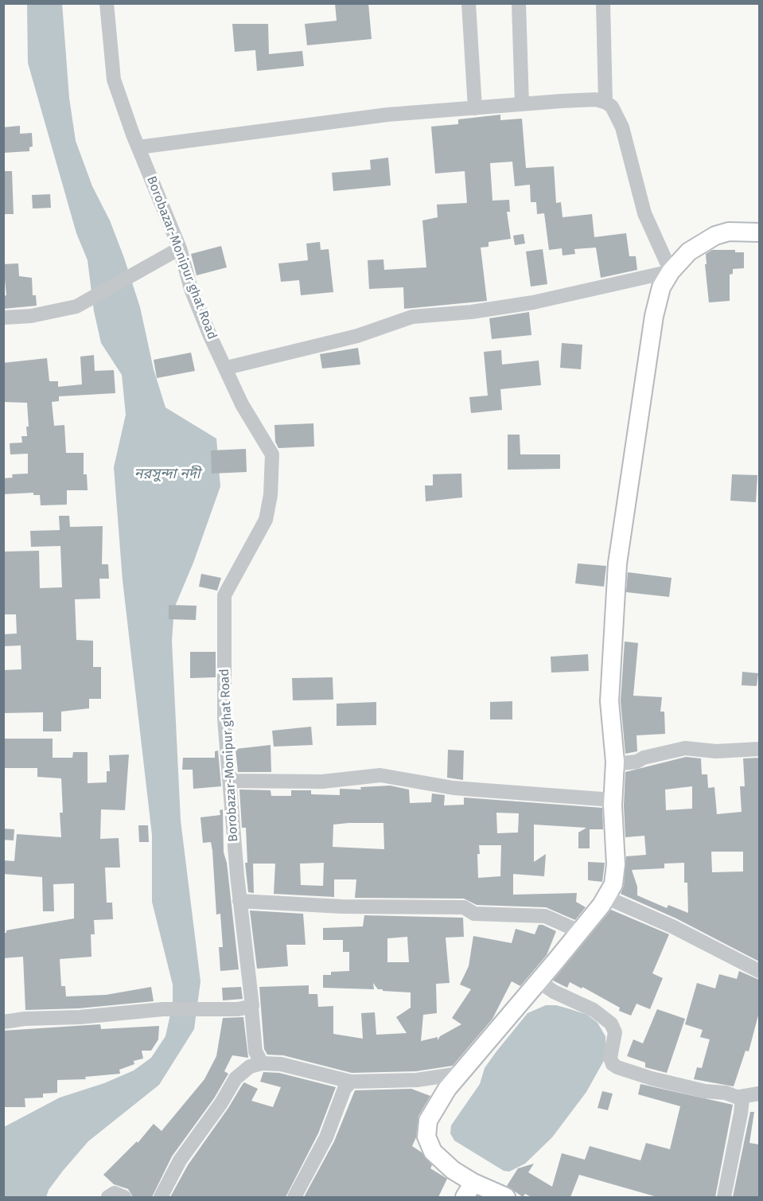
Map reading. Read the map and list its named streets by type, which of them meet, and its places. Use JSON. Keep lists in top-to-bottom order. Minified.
{"streets":{"street":["Borobazar-Monipur ghat Road"]},"water":["নরসুন্দা নদী"]}
